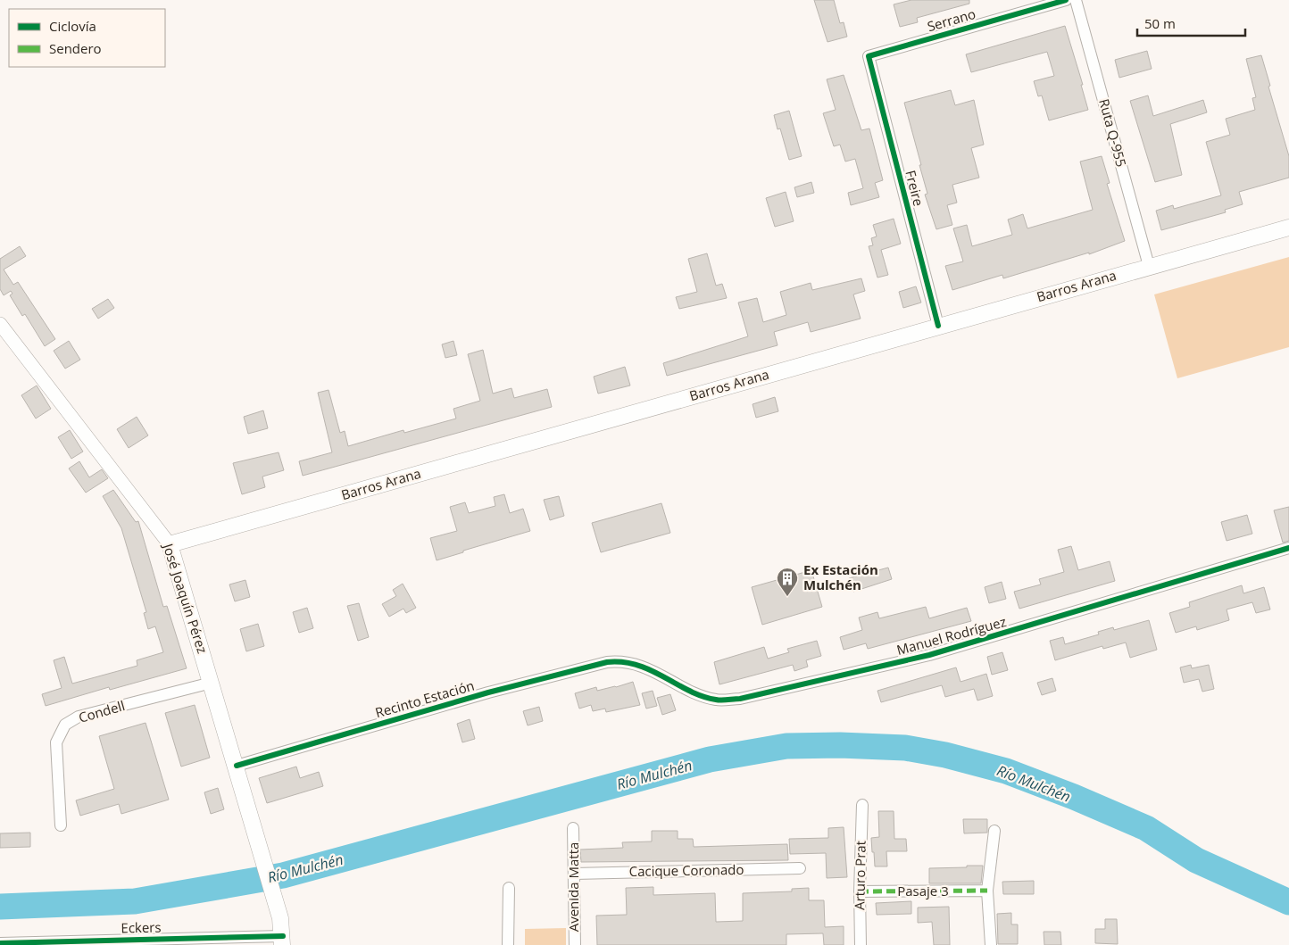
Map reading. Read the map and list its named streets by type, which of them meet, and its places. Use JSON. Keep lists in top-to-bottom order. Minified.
{"streets":{"main road":["Barros Arana","José Joaquín Pérez"],"street":["Serrano","Ruta Q-955","Freire","Manuel Rodríguez","Recinto Estación","Condell","Cacique Coronado","Arturo Prat","Avenida Matta","Pasaje 3","Eckers"]},"crossings":[["Serrano","Freire"],["Ruta Q-955","Barros Arana"],["Freire","Barros Arana"],["Barros Arana","José Joaquín Pérez"],["José Joaquín Pérez","Recinto Estación"],["José Joaquín Pérez","Condell"],["José Joaquín Pérez","Eckers"],["Manuel Rodríguez","Recinto Estación"],["Cacique Coronado","Avenida Matta"],["Arturo Prat","Pasaje 3"]],"water":["Río Mulchén"],"places":{"building":["Ex Estación Mulchén"]},"legend":["Ciclovía","Sendero"],"scale_bar":"50 m"}
